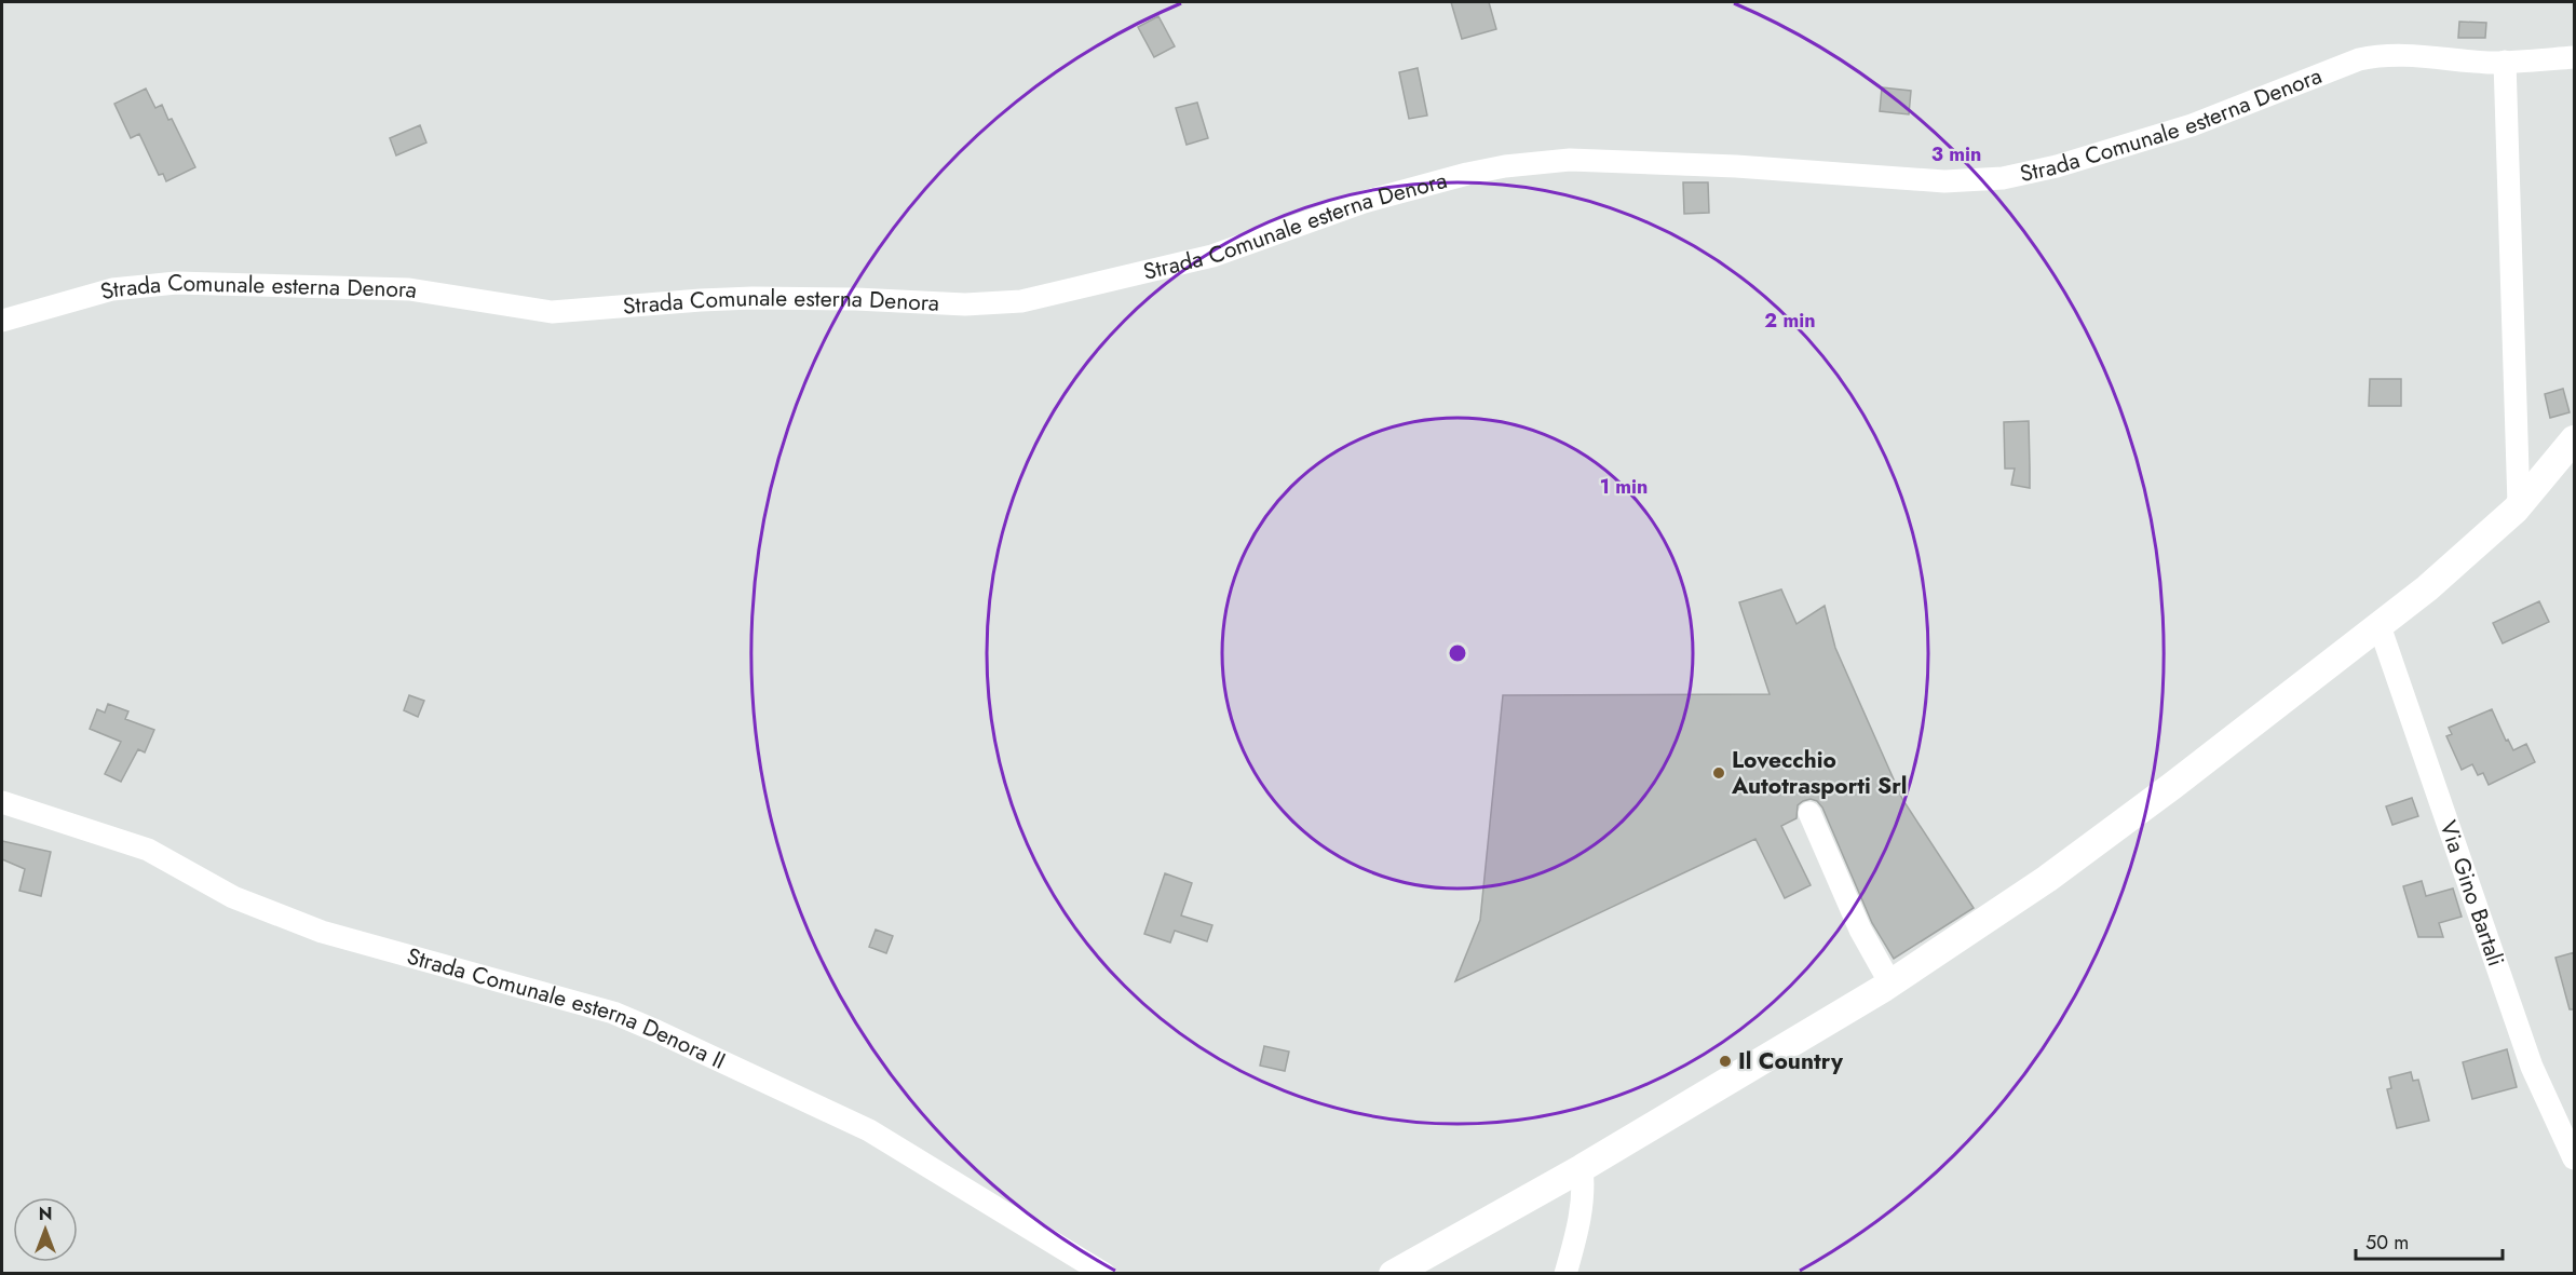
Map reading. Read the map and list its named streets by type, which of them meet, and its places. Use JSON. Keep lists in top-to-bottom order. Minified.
{"streets":{"street":["Strada Comunale esterna Denora","Via Gino Bartali","Strada Comunale esterna Denora II"]},"places":["Lovecchio Autotrasporti Srl","Il Country"],"scale_bar":"50 m","north":"top","rings":["3 min","2 min","1 min"]}
